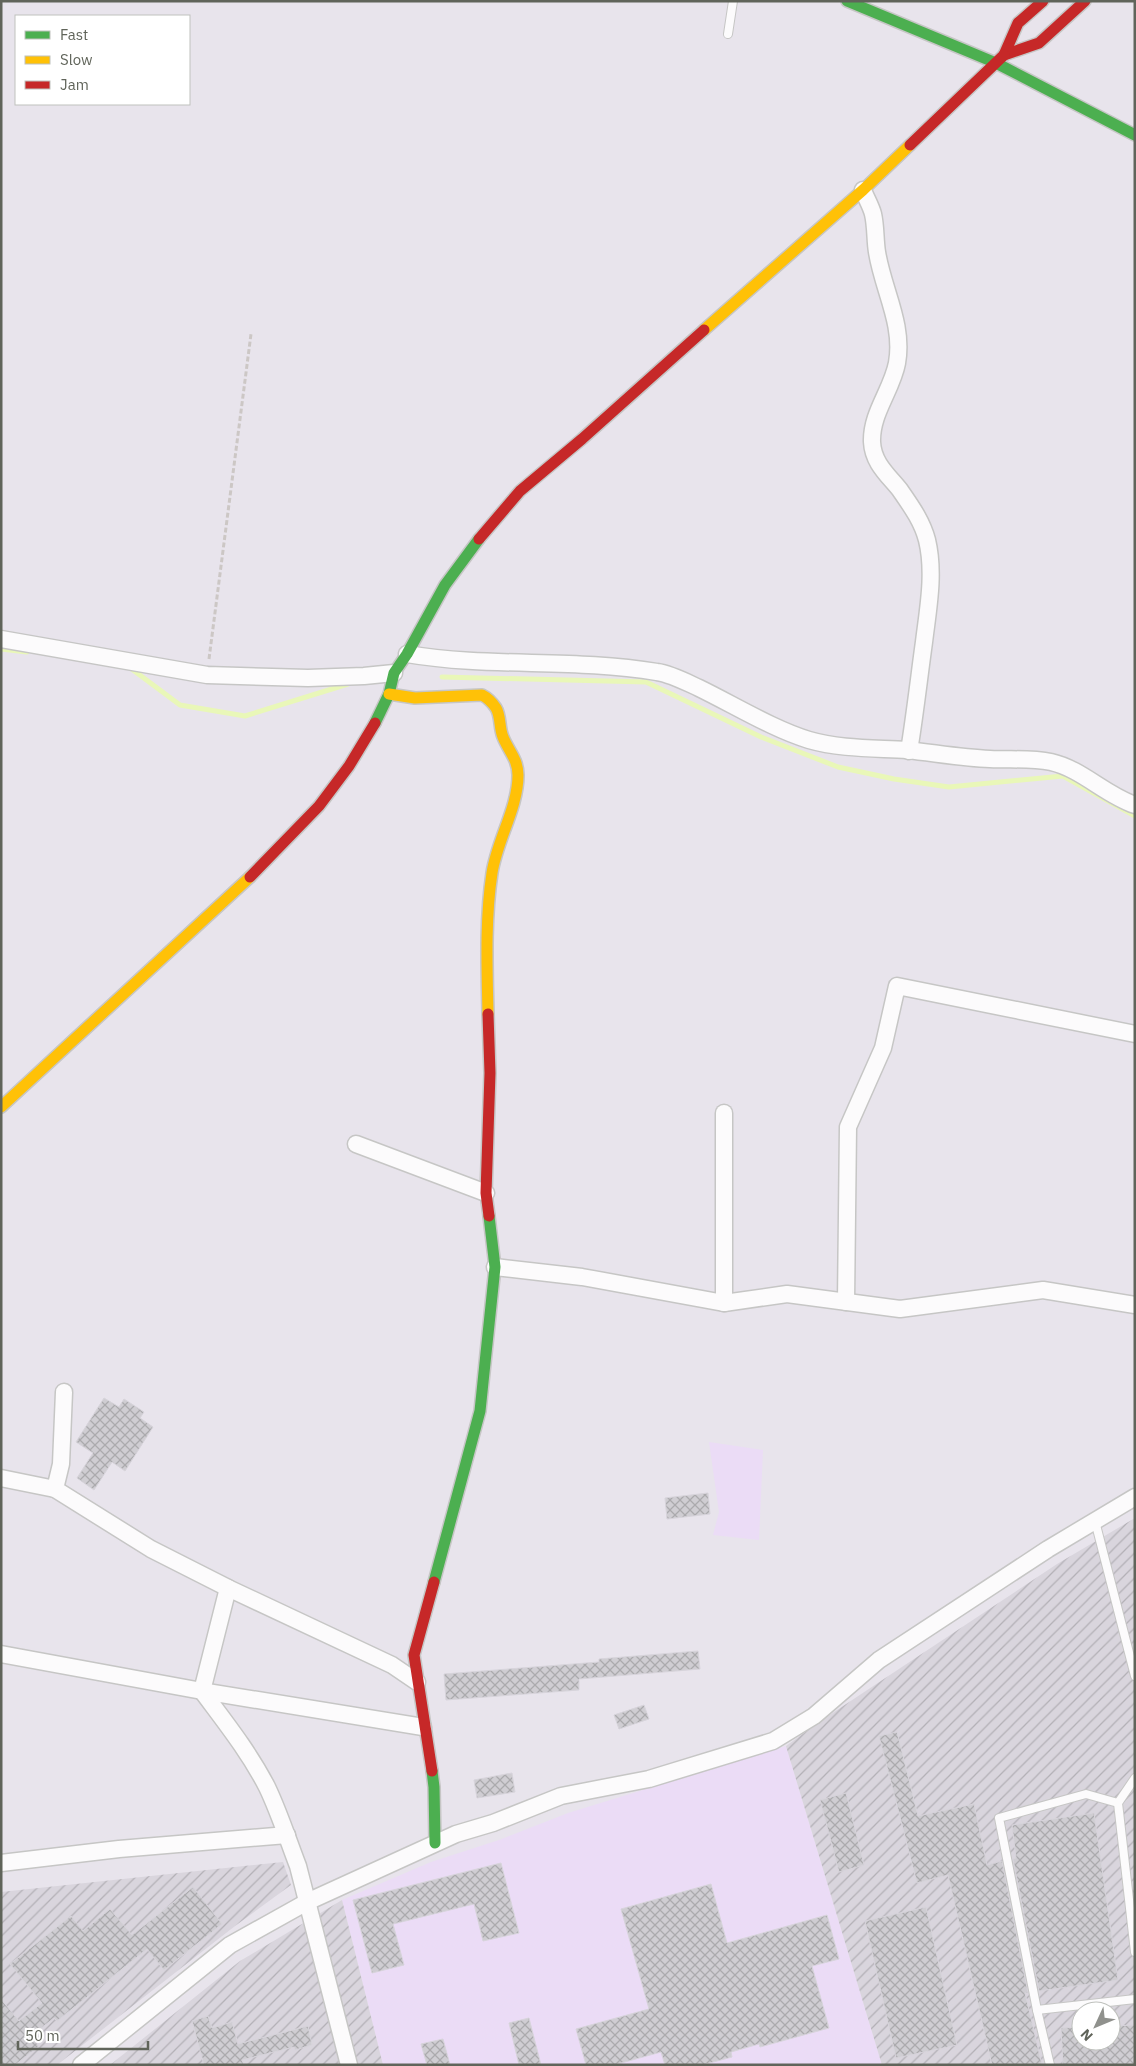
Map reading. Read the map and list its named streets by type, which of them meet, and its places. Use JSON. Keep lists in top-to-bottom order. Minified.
{"legend":["Fast","Slow","Jam"],"scale_bar":"50 m","north":"bottom left"}
